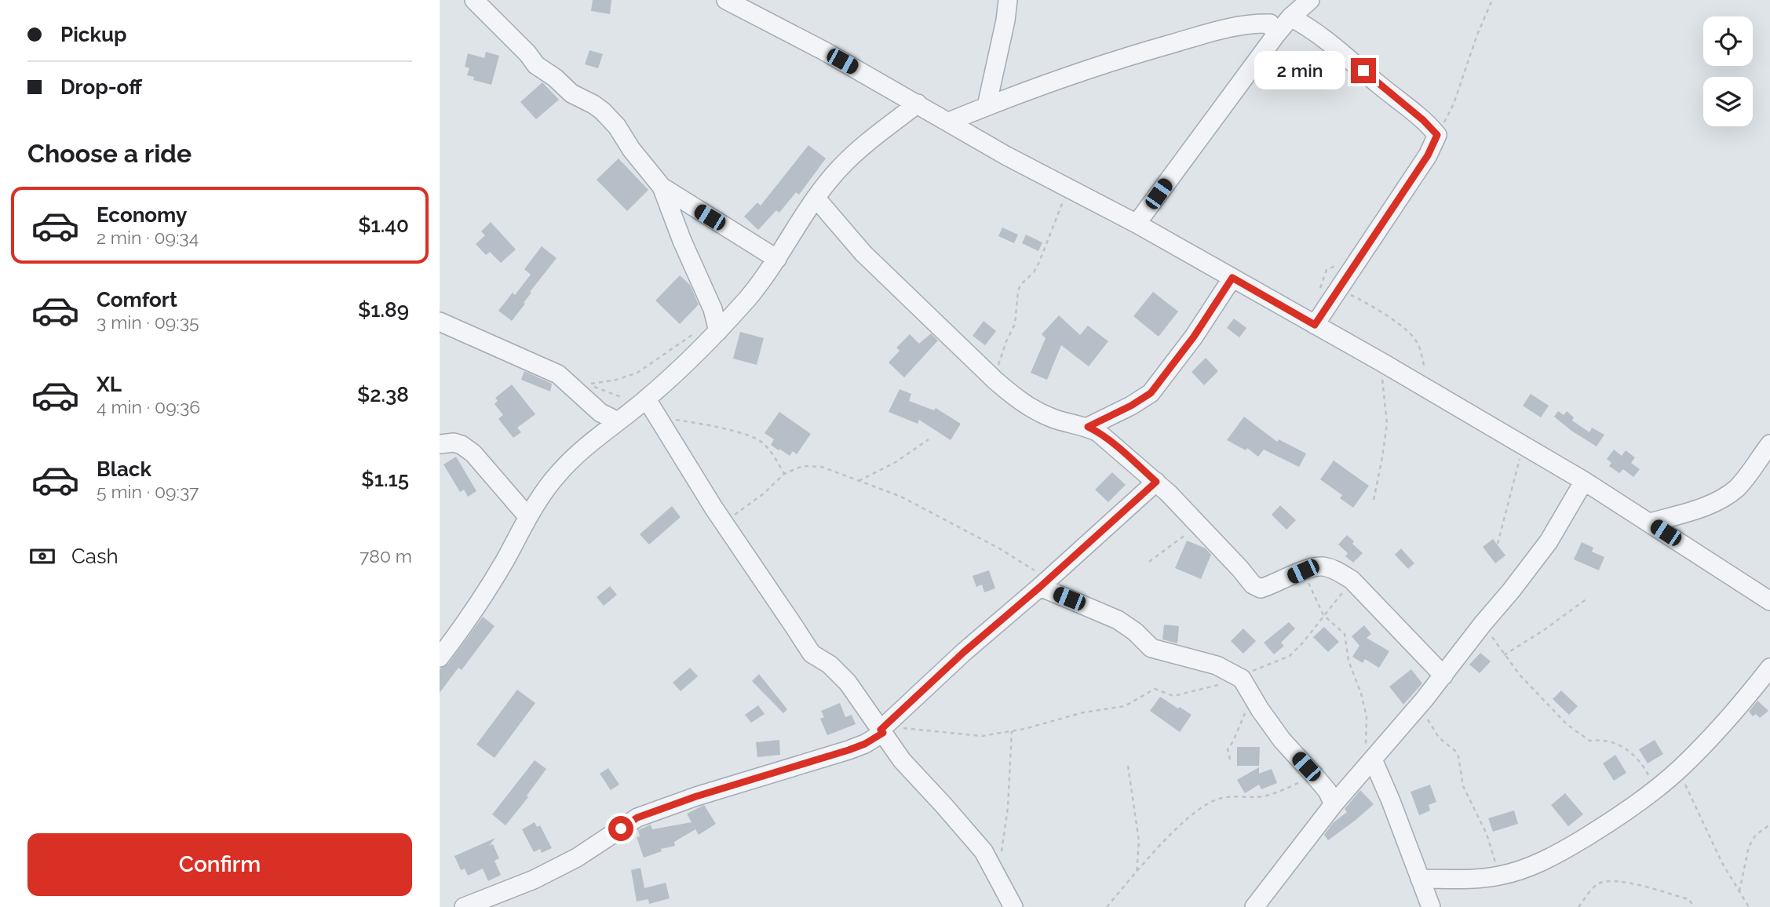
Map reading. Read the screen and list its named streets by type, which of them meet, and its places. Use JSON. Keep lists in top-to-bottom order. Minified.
{"page":{"banner":["Pickup","Drop-off"],"bubble":"2 min","heading":"Choose a ride","list":[{"name":"Economy","note":"2 min · 09:34","value":"$1.40"},{"name":"Comfort","note":"3 min · 09:35","value":"$1.89"},{"name":"XL","note":"4 min · 09:36","value":"$2.38"},{"name":"Black","note":"5 min · 09:37","value":"$1.15"}],"pay":["Cash","780 m"],"buttons":"Confirm"}}
